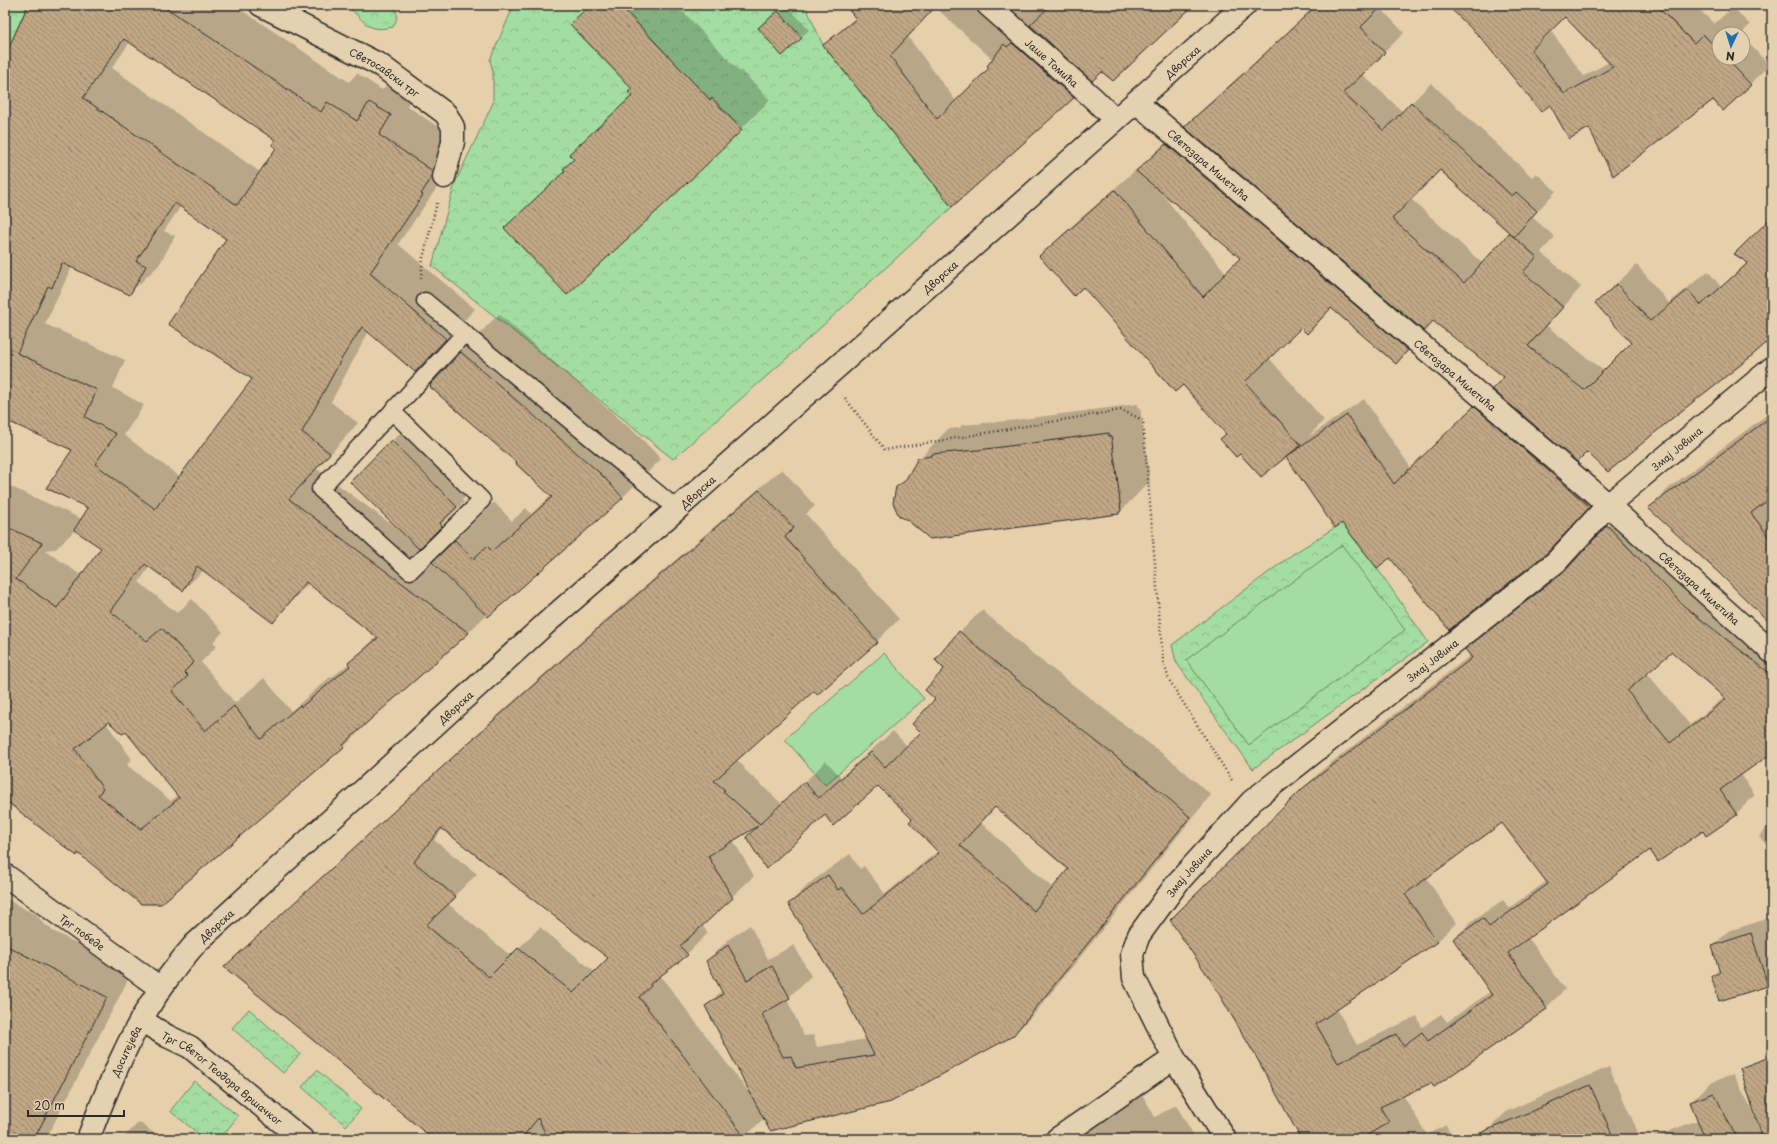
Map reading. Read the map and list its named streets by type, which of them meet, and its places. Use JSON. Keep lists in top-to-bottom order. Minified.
{"streets":{"street":["Дворска","Јаше Томића","Светосавски трг","Светозара Милетића","Змај Јовина","Трг победе","Доситејева","Трг Светог Теодора Вршачког"]},"crossings":[["Дворска","Јаше Томића"],["Дворска","Светозара Милетића"],["Дворска","Трг победе"],["Дворска","Доситејева"],["Светозара Милетића","Змај Јовина"],["Трг победе","Доситејева"],["Доситејева","Трг Светог Теодора Вршачког"]],"scale_bar":"20 m","north":"bottom"}
